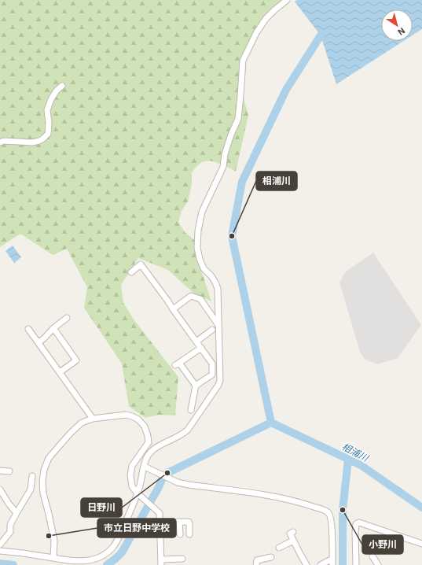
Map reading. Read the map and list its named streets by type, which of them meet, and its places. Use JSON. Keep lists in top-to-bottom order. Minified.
{"water":["相浦川"],"places":["相浦川","日野川","小野川","市立日野中学校"],"north":"bottom right"}
